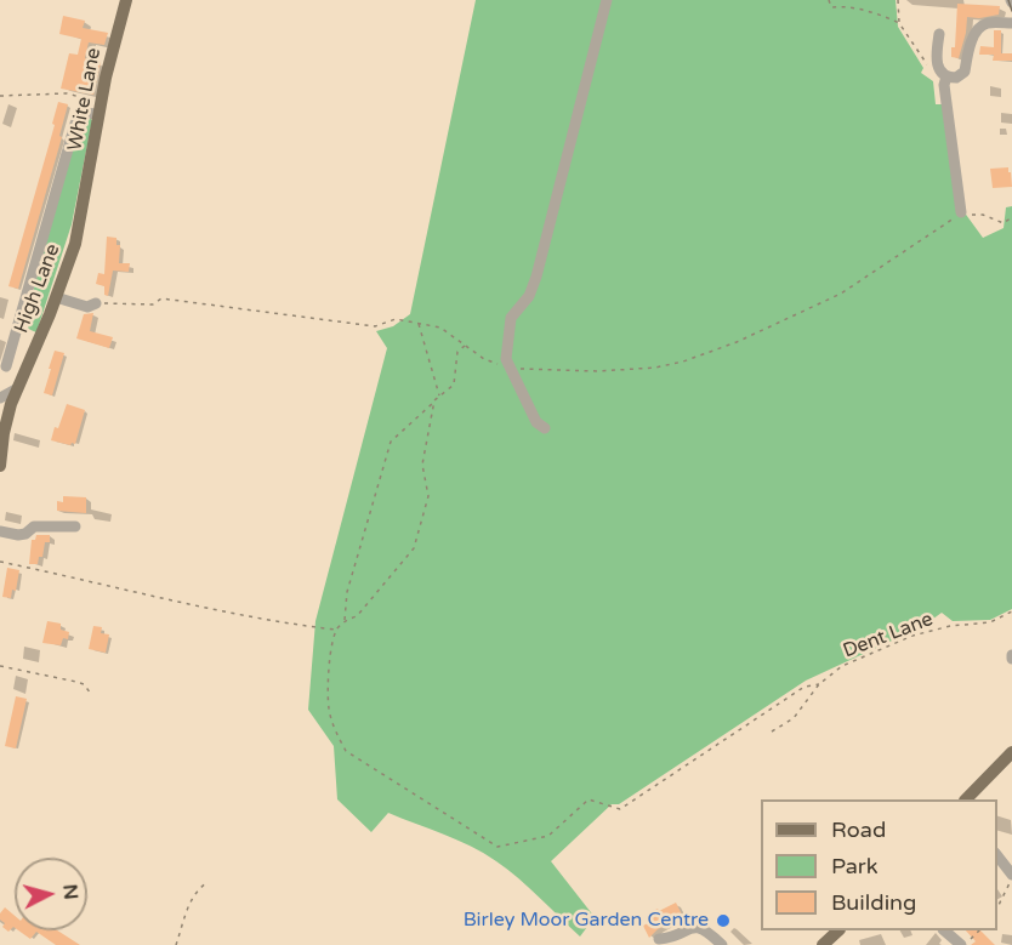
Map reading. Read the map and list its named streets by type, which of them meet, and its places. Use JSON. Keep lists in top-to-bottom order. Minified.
{"streets":{"main road":["White Lane","High Lane"],"path":["Dent Lane"]},"crossings":[["White Lane","High Lane"]],"places":["Birley Moor Garden Centre"],"legend":["Road","Park","Building"],"north":"right"}
